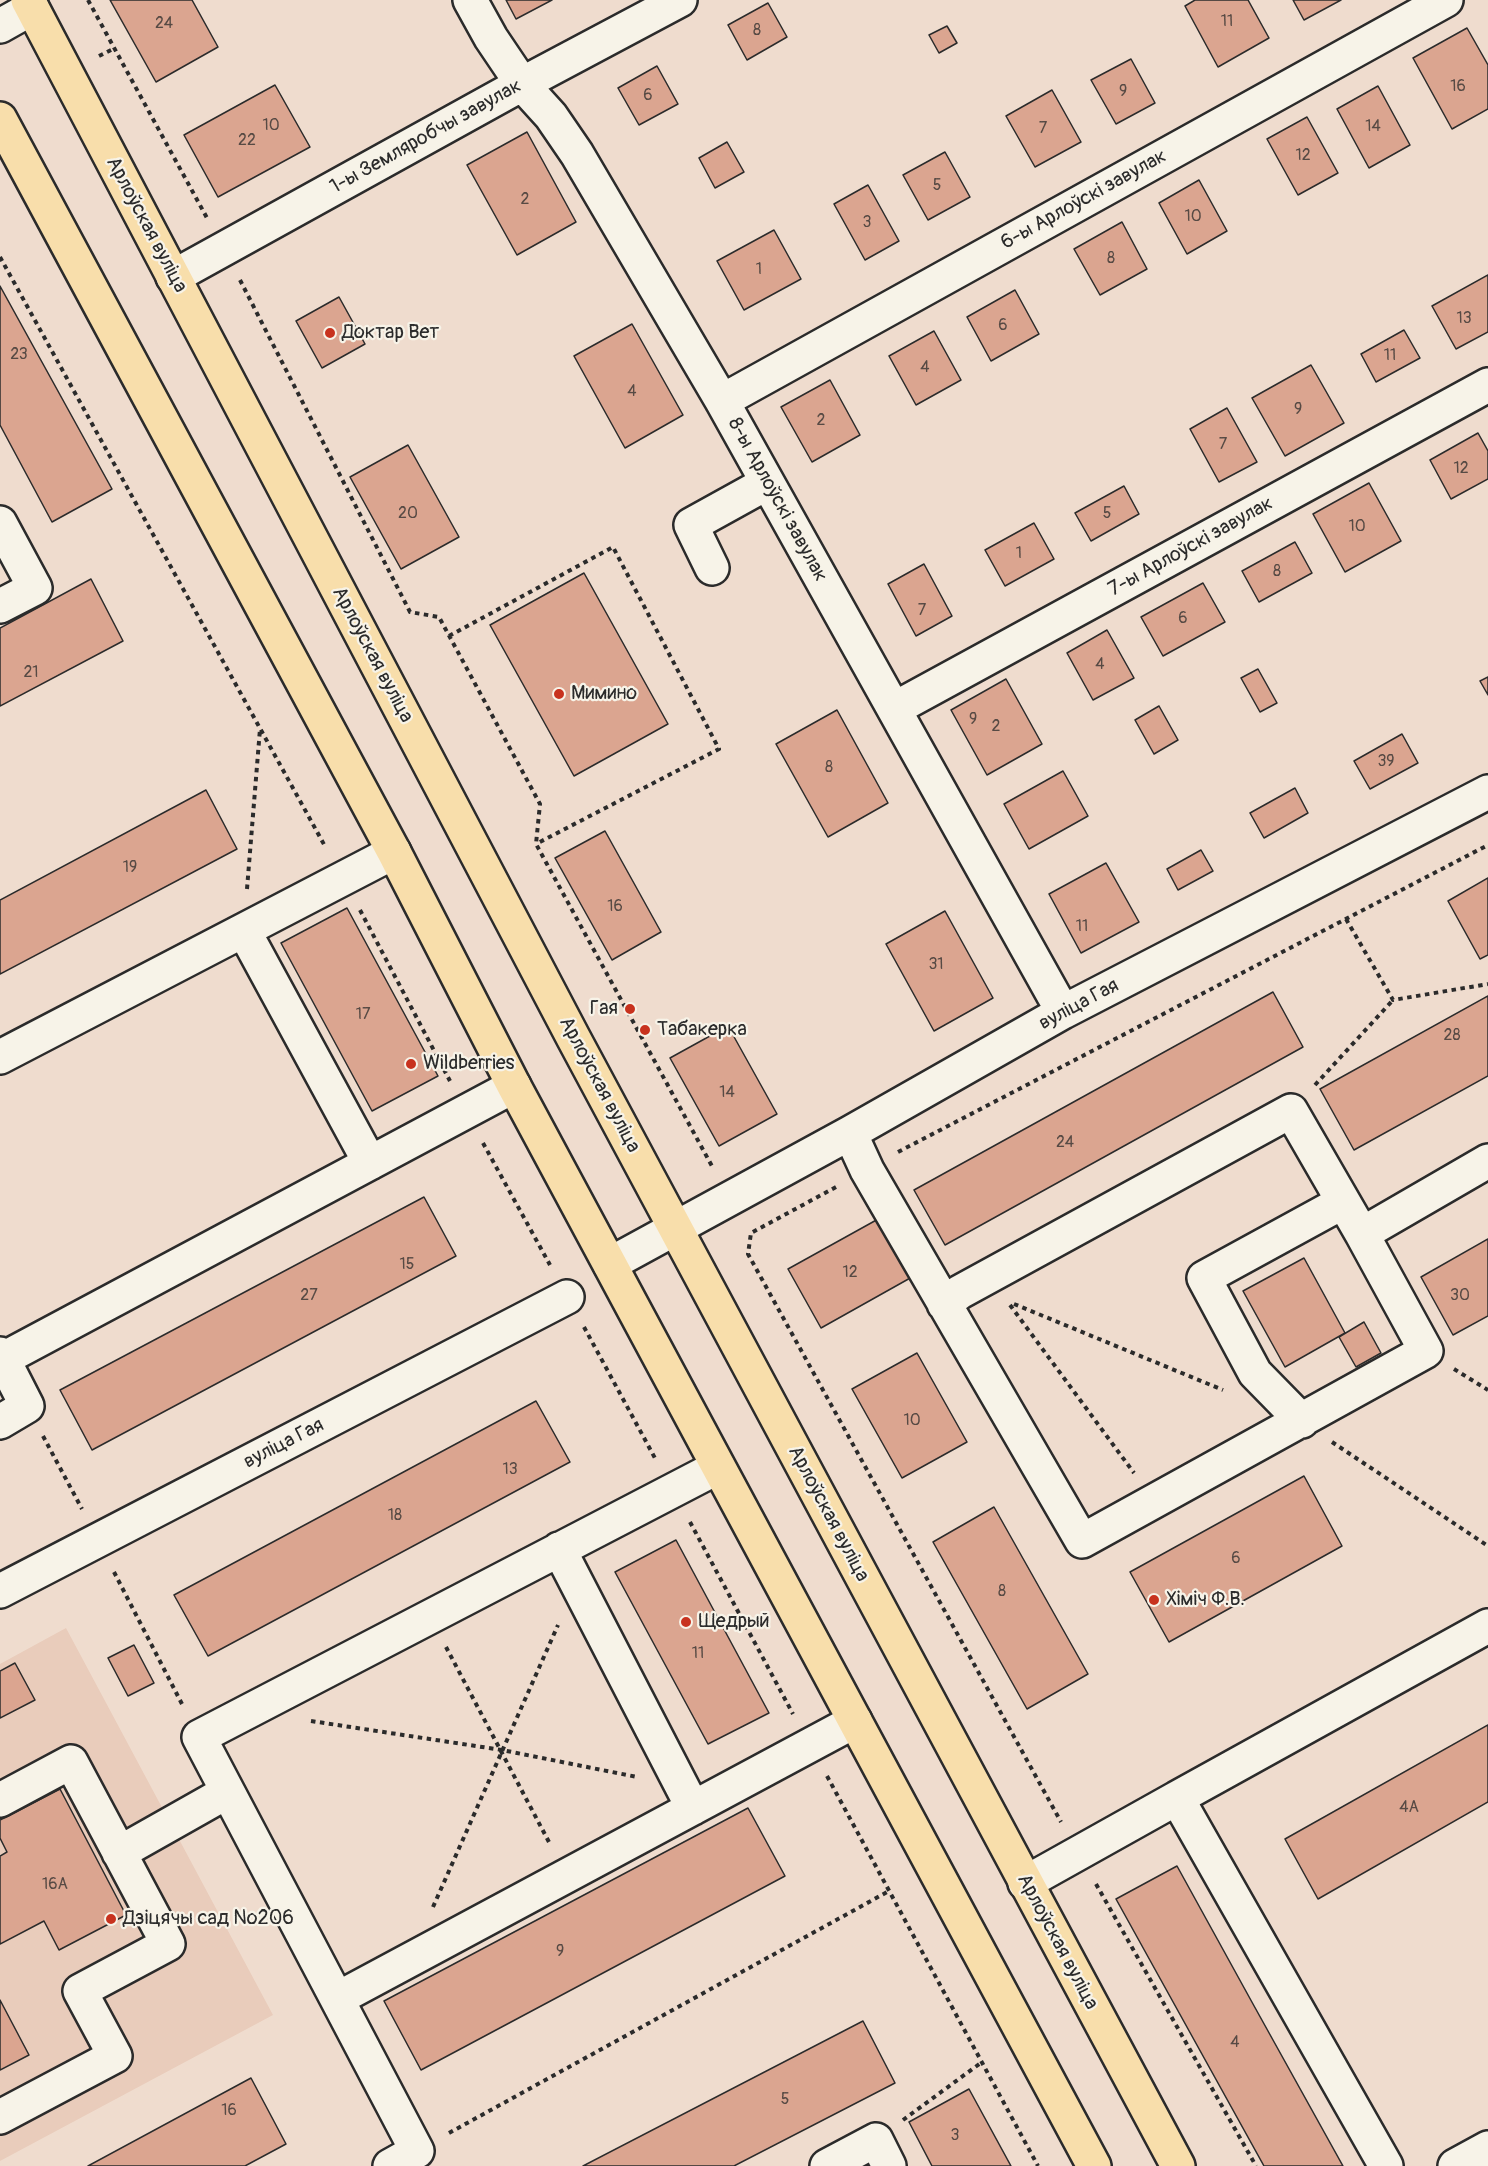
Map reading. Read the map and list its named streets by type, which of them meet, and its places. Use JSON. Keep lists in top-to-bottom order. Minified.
{"streets":{"main road":["Арлоўская вуліца"],"street":["1-ы Земляробчы завулак","6-ы Арлоўскі завулак","8-ы Арлоўскі завулак","7-ы Арлоўскі завулак","вуліца Гая"]},"crossings":[["1-ы Земляробчы завулак","Арлоўская вуліца"],["1-ы Земляробчы завулак","8-ы Арлоўскі завулак"],["6-ы Арлоўскі завулак","8-ы Арлоўскі завулак"],["Арлоўская вуліца","вуліца Гая"],["8-ы Арлоўскі завулак","7-ы Арлоўскі завулак"],["8-ы Арлоўскі завулак","вуліца Гая"]],"places":["Доктар Вет","Мимино","Гая","Табакерка","Wildberries","Хіміч Ф.В.","Щедрый","Дзіцячы сад №206"],"house_numbers":["11","24","8","16","9","6","10","14","7","22","12","5","2","10","3","8","1","13","6","23","11","4","4","9","2","7","12","20","5","10","1","8","7","6","4","21","9","2","39","8","19","16","11","31","17","28","14","24","15","12","27","30","10","13","18","6","8","11","4А","16А","9","4","5","16","3"]}
